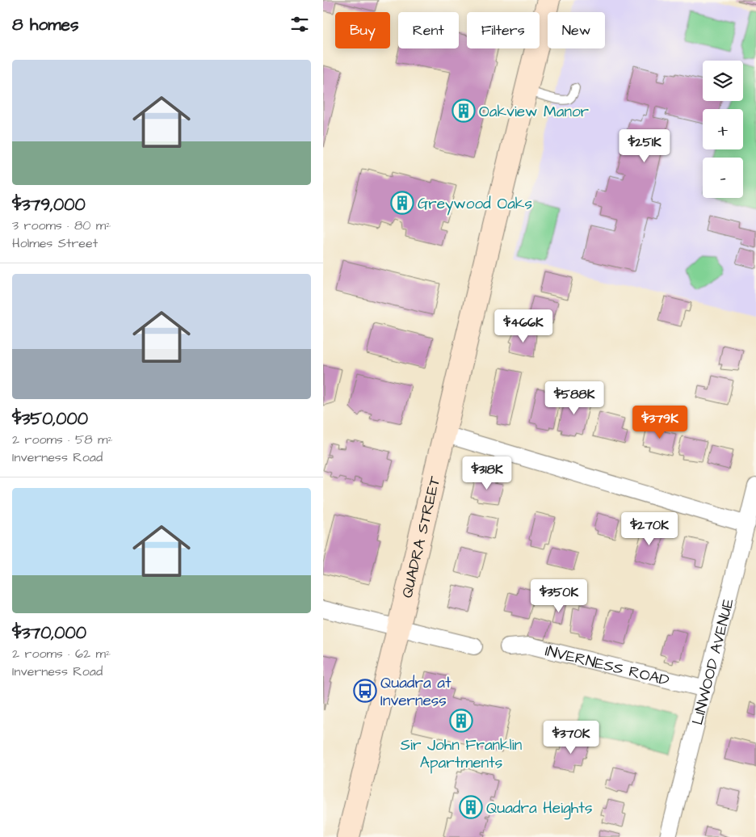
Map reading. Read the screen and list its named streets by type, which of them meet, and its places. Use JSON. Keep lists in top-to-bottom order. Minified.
{"streets":{"main road":["QUADRA STREET"],"street":["LINWOOD AVENUE","INVERNESS ROAD"]},"crossings":[["LINWOOD AVENUE","INVERNESS ROAD"]],"places":{"building":["Oakview Manor","Greywood Oaks","Sir John Franklin Apartments","Quadra Heights"],"bus stop":["Quadra at Inverness"]},"page":{"heading":"8 homes","chip":["Buy","Rent","Filters","New"],"list":[{"name":"$379,000","note":"3 rooms · 80 m² · Holmes Street"},{"name":"$350,000","note":"2 rooms · 58 m² · Inverness Road"},{"name":"$370,000","note":"2 rooms · 62 m² · Inverness Road"}],"map_buttons":["+","−"],"price":["$251K","$466K","$588K","$379K","$318K","$270K","$350K","$370K"]}}
